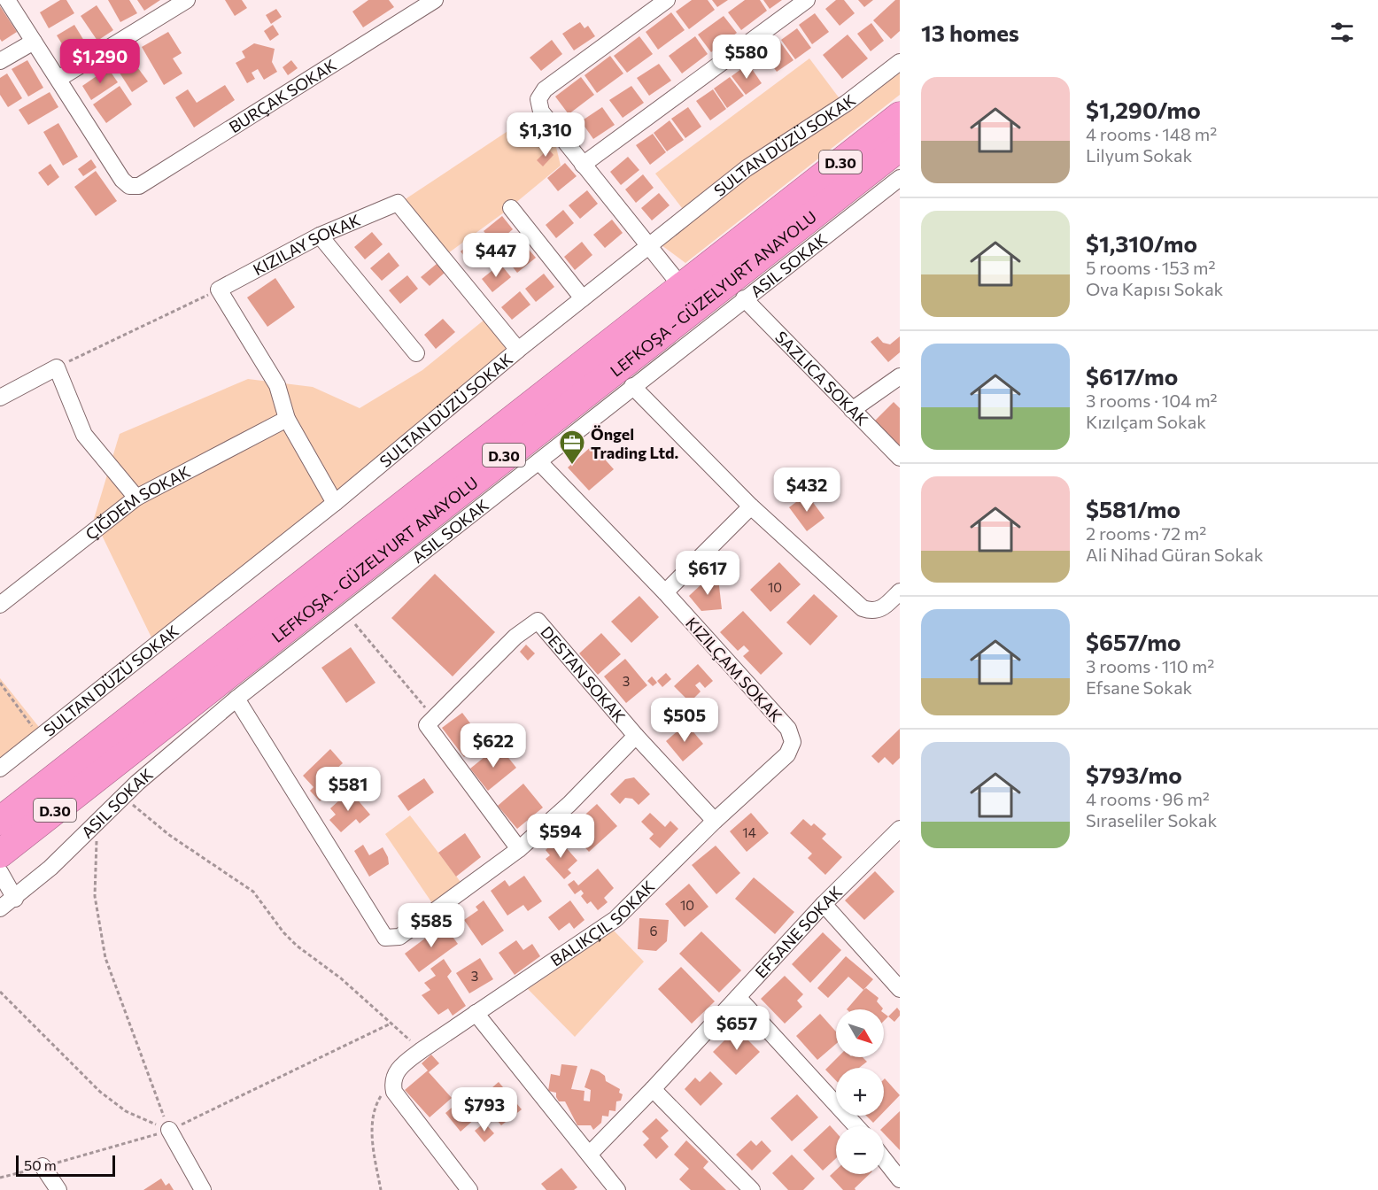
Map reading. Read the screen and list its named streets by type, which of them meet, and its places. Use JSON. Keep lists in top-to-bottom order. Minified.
{"streets":{"highway":["D.30","LEFKOŞA - GÜZELYURT ANAYOLU"],"street":["BURÇAK SOKAK","SULTAN DÜZÜ SOKAK","ASIL SOKAK","DESTAN SOKAK","EFSANE SOKAK"]},"places":{"office":["Öngel Trading Ltd."]},"house_numbers":["10","3","14","10","6","3"],"scale_bar":"50 m","north":"bottom right","page":{"heading":"13 homes","price":["$580","$1,290","$1,310","$447","$432","$617","$505","$622","$581","$594","$585","$657","$793"],"list":[{"name":"$1,290/mo","note":"4 rooms · 148 m² · Lilyum Sokak"},{"name":"$1,310/mo","note":"5 rooms · 153 m² · Ova Kapısı Sokak"},{"name":"$617/mo","note":"3 rooms · 104 m² · Kızılçam Sokak"},{"name":"$581/mo","note":"2 rooms · 72 m² · Ali Nihad Güran Sokak"},{"name":"$657/mo","note":"3 rooms · 110 m² · Efsane Sokak"},{"name":"$793/mo","note":"4 rooms · 96 m² · Sıraseliler Sokak"}],"map_buttons":["+","−"],"scale":"50 m"}}
